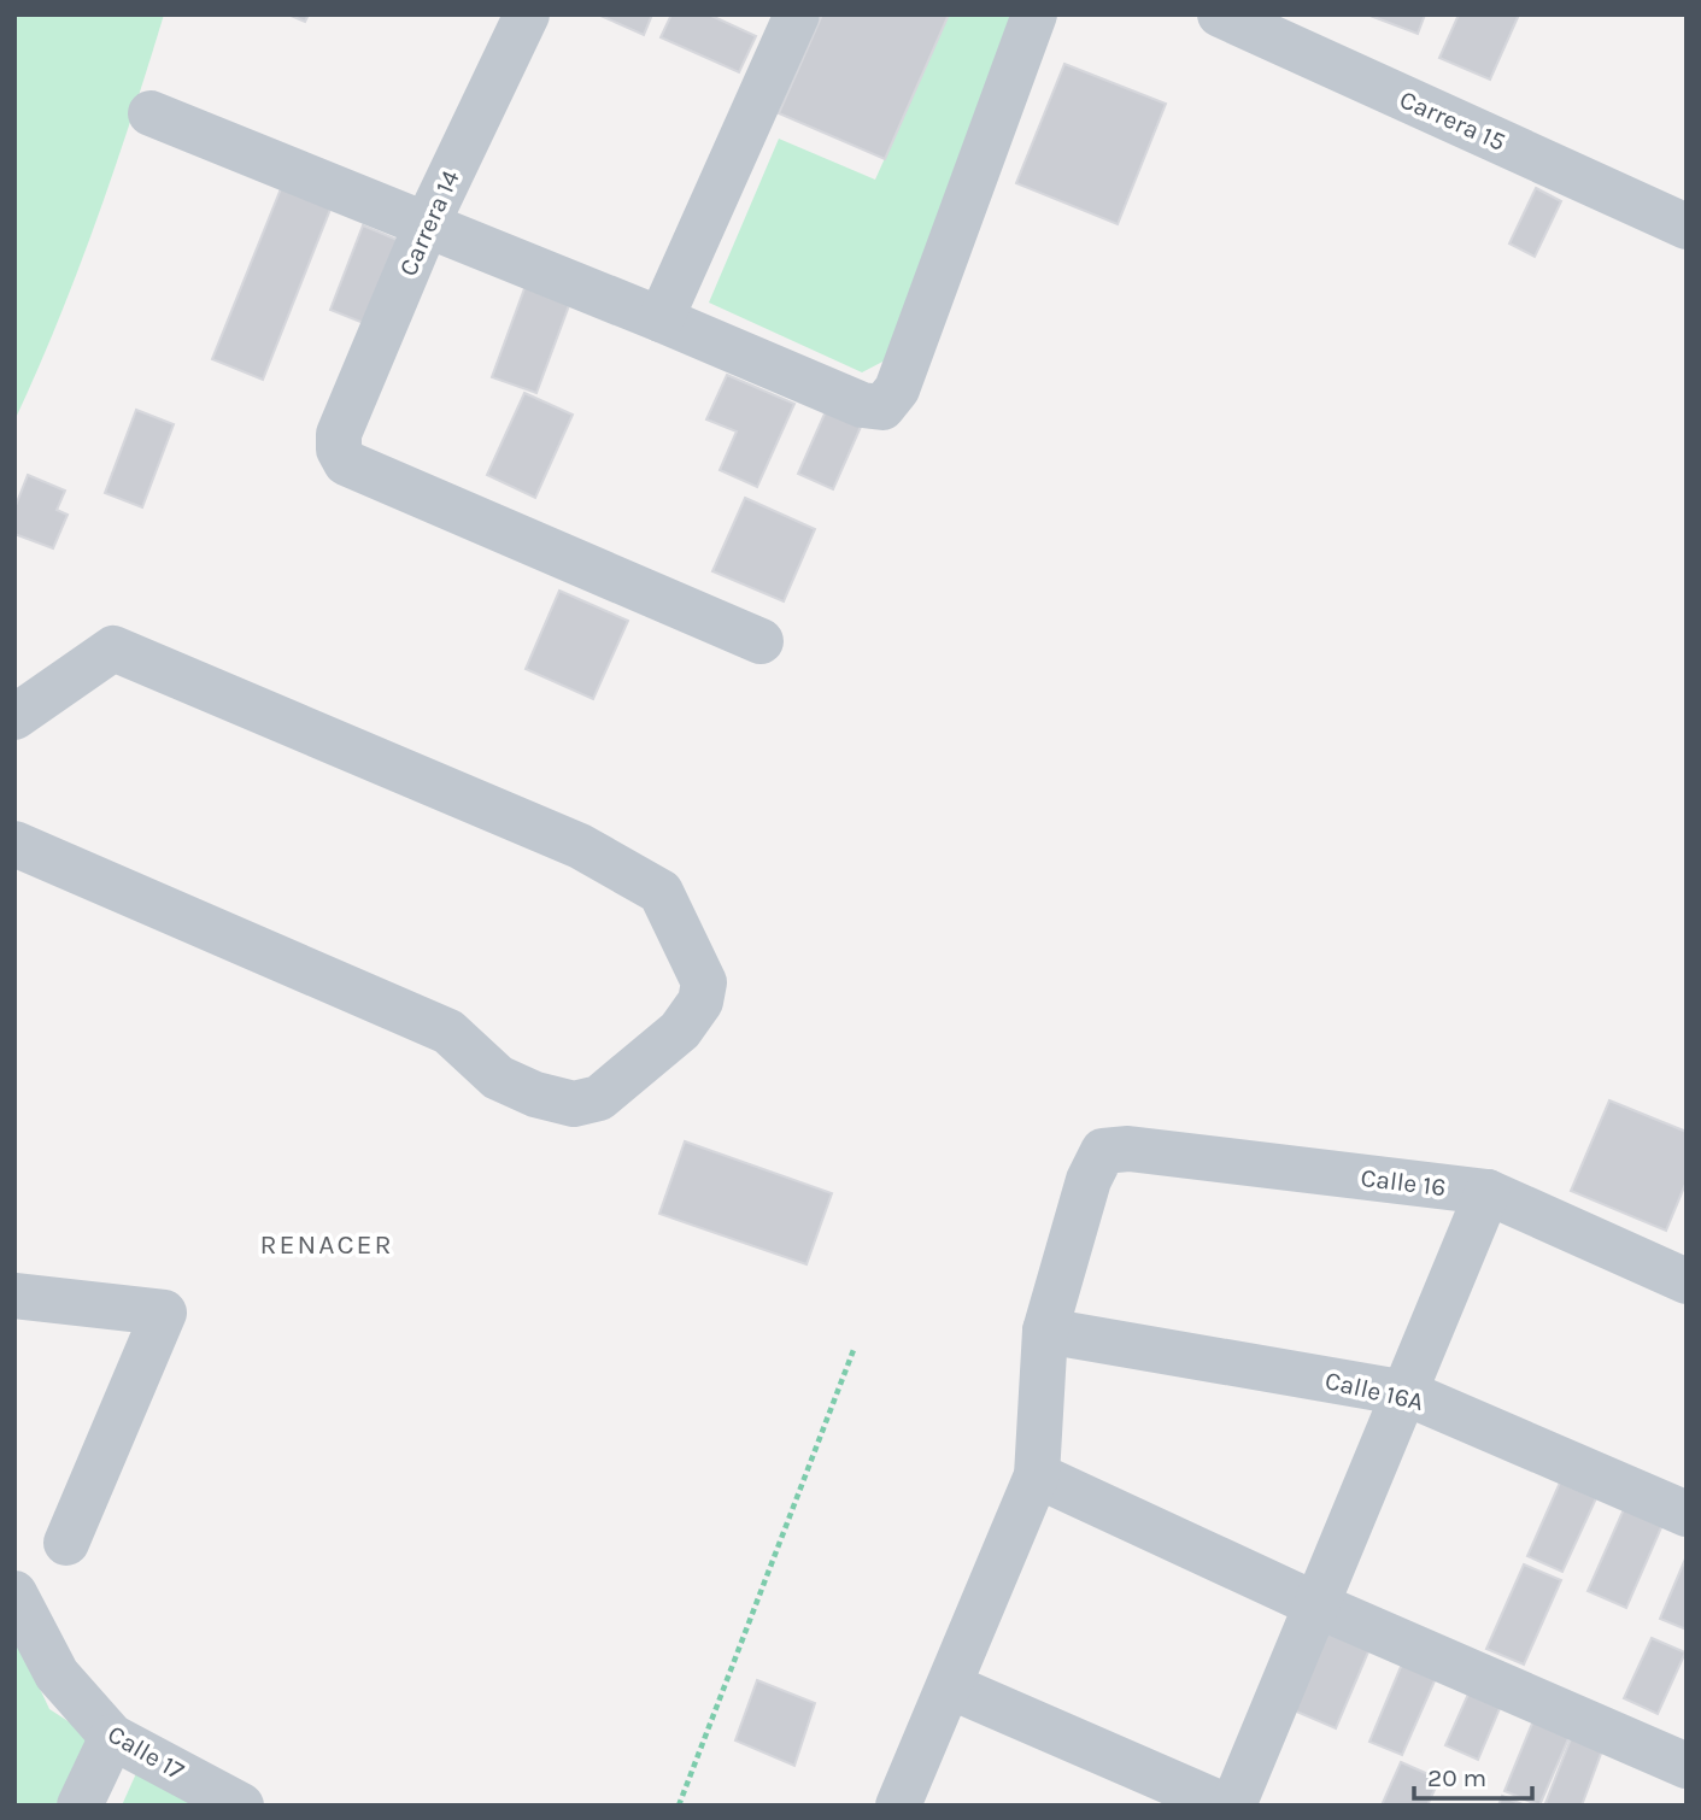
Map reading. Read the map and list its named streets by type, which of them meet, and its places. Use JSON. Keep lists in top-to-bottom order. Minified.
{"streets":{"street":["Carrera 15","Carrera 14","Calle 16","Calle 16A","Calle 17"]},"crossings":[["Calle 16","Calle 16A"]],"districts":["RENACER"],"scale_bar":"20 m"}
